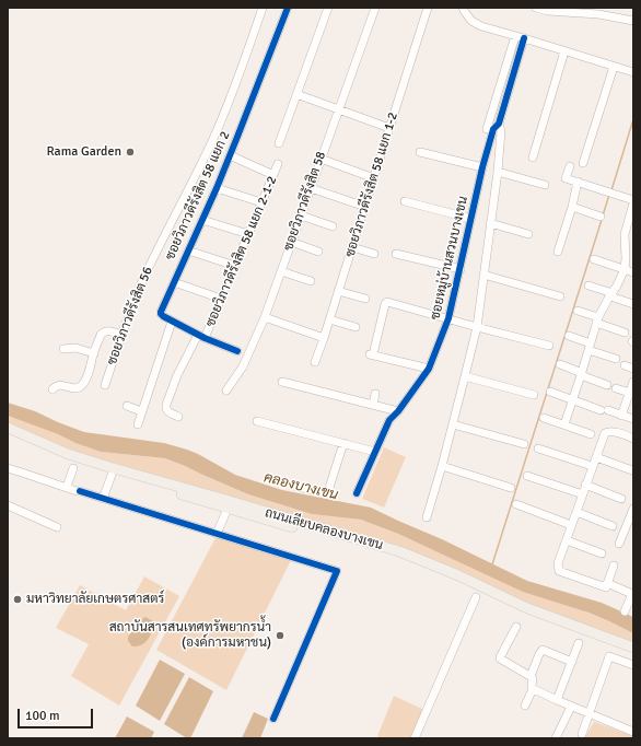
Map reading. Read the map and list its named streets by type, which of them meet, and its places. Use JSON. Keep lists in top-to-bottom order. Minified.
{"streets":{"main road":["ถนนเลียบคลองบางเขน"],"street":["ซอยวิภาวดีรังสิต 58 แยก 1-2","ซอยวิภาวดีรังสิต 58 แยก 2","ซอยวิภาวดีรังสิต 58","ซอยวิภาวดีรังสิต 58 แยก 2-1-2","ซอยหมู่บ้านสวนบางเขน","ซอยวิภาวดีรังสิต 56"]},"water":["คลองบางเขน"],"places":["Rama Garden","มหาวิทยาลัยเกษตรศาสตร์","สถาบันสารสนเทศทรัพยากรน้ำ (องค์การมหาชน)"],"scale_bar":"100 m"}
